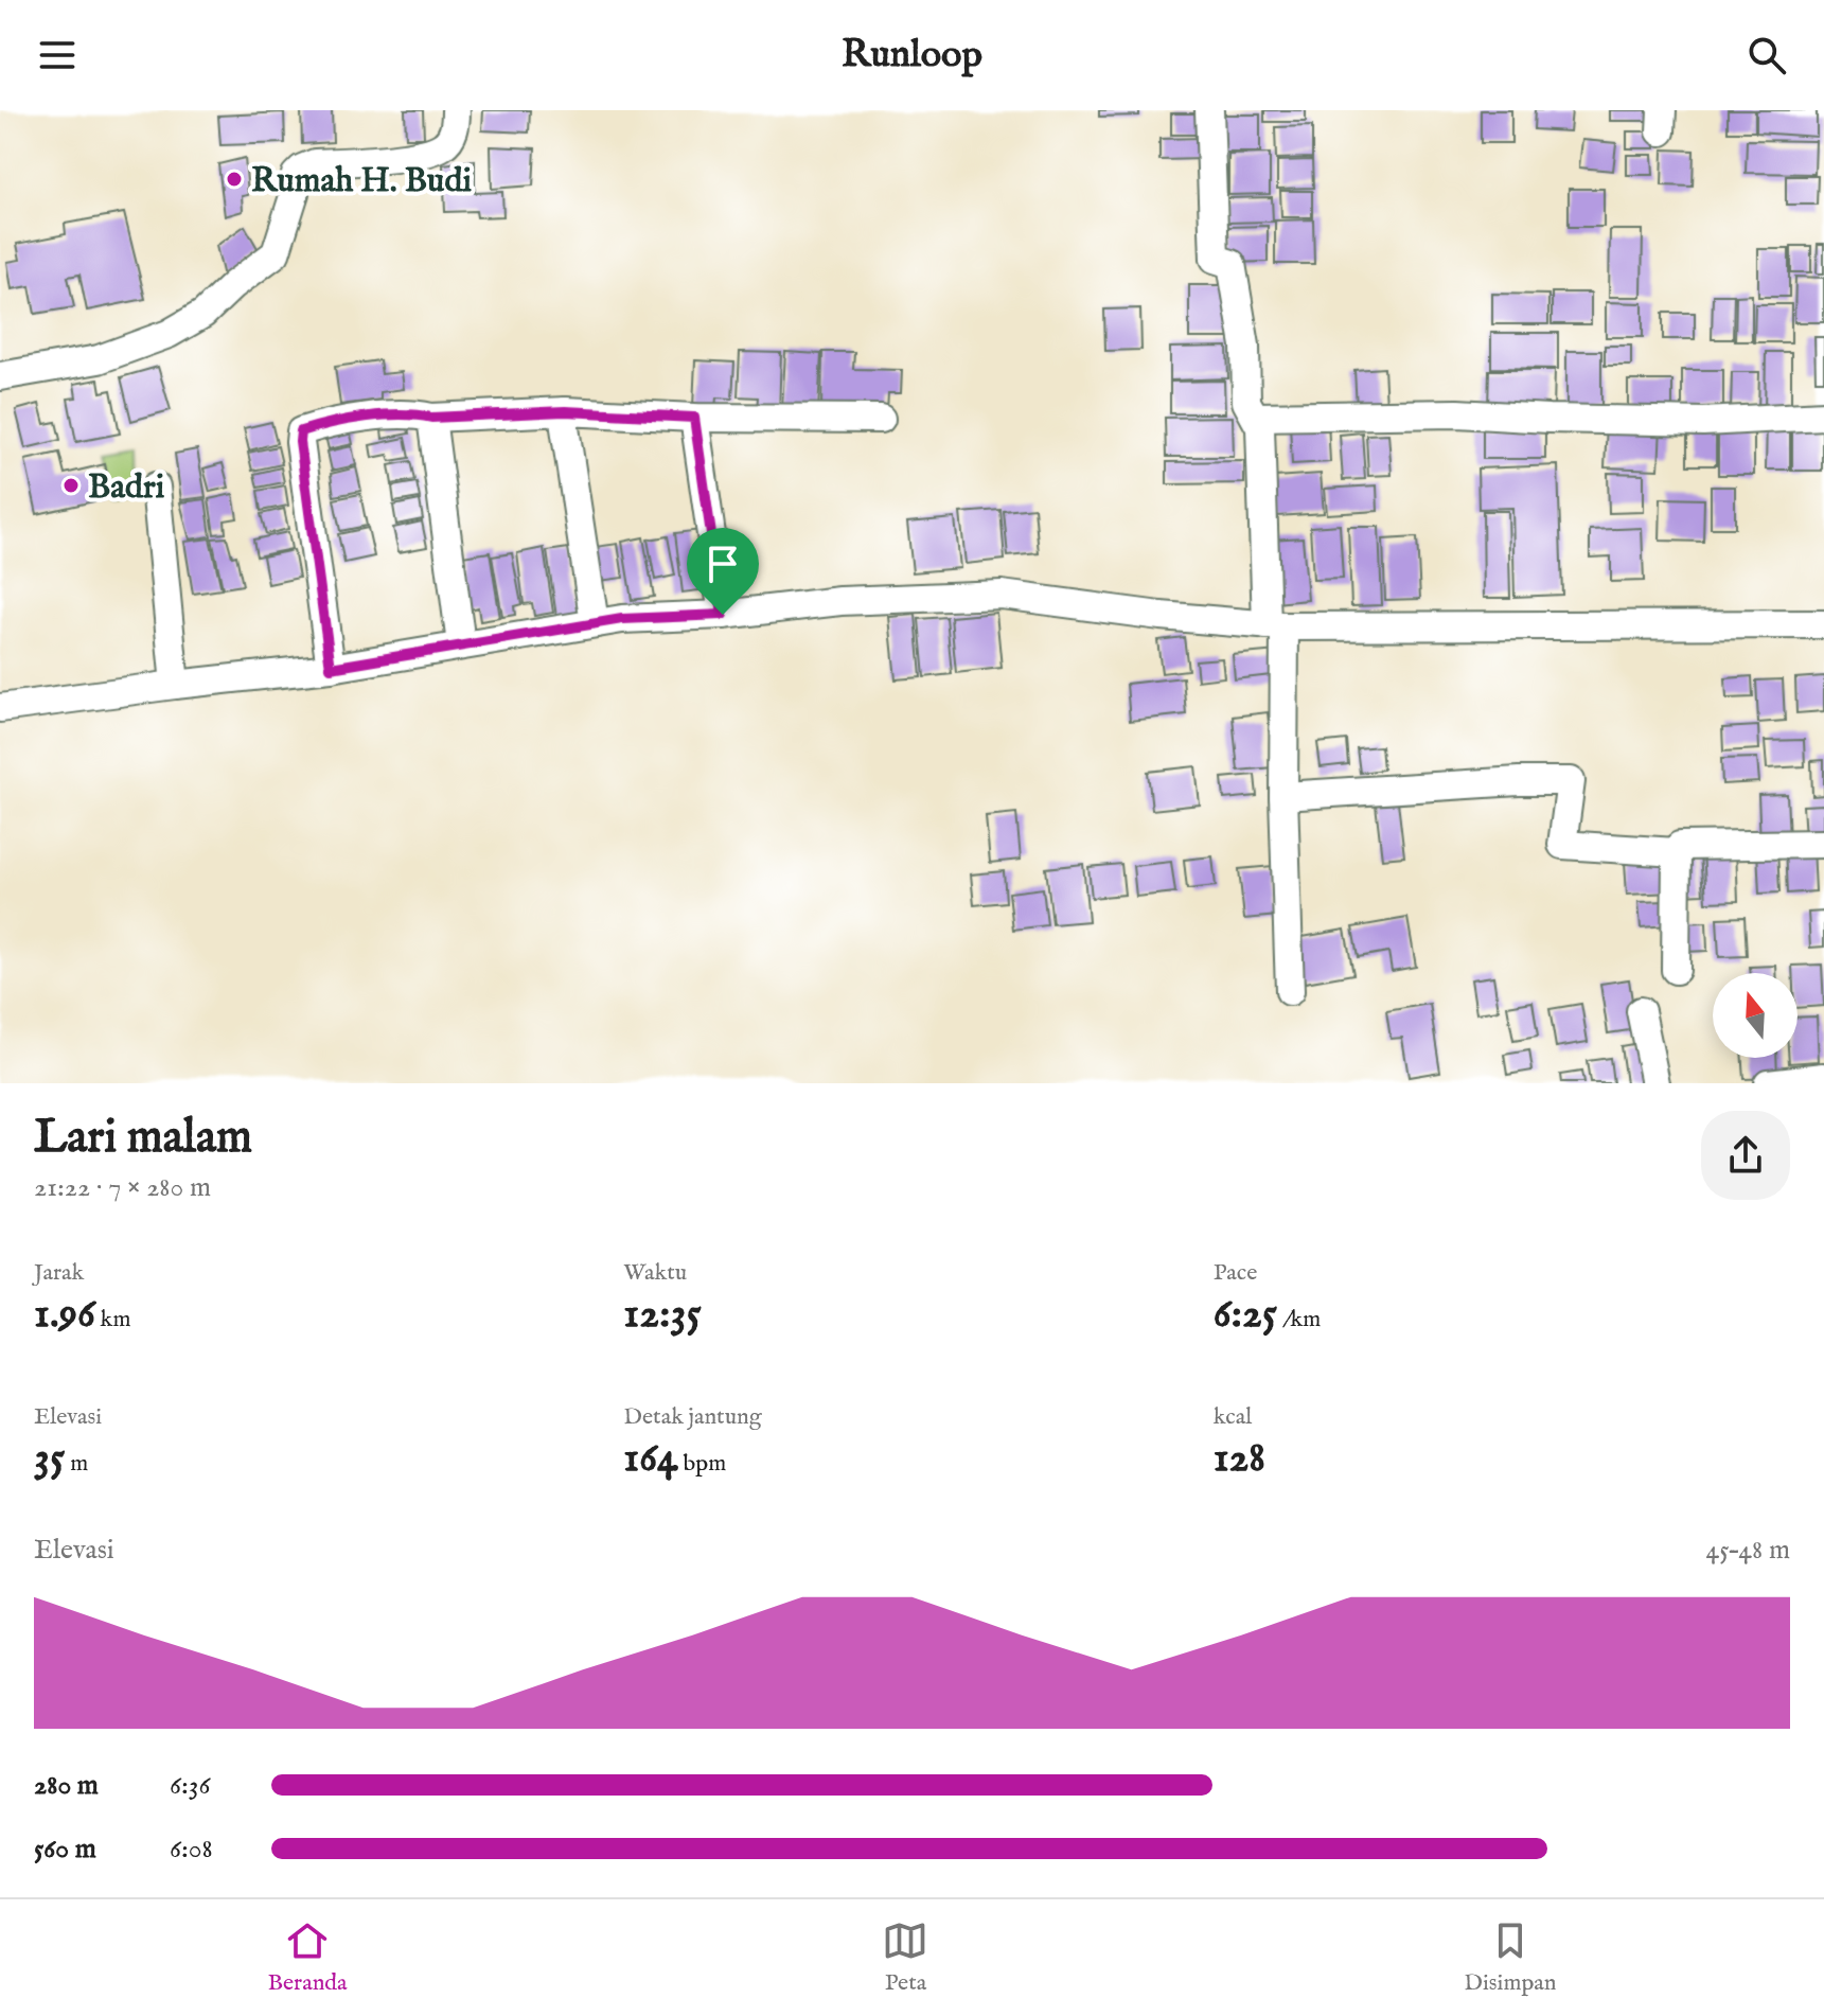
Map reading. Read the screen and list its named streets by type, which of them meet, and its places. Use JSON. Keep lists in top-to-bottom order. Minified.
{"places":["Rumah H. Budi","Badri"],"north":"top","page":{"header":"Runloop","heading":["Lari malam","21:22 · 7 × 280 m"],"stats":[["Jarak","1.96 km"],["Waktu","12:35"],["Pace","6:25 /km"],["Elevasi","35 m"],["Detak jantung","164 bpm"],["kcal","128"]],"chart":["Elevasi","45–48 m"],"list":[{"name":"280 m","note":"6:36"},{"name":"560 m","note":"6:08"}],"tabs":["Beranda","Peta","Disimpan"]}}
